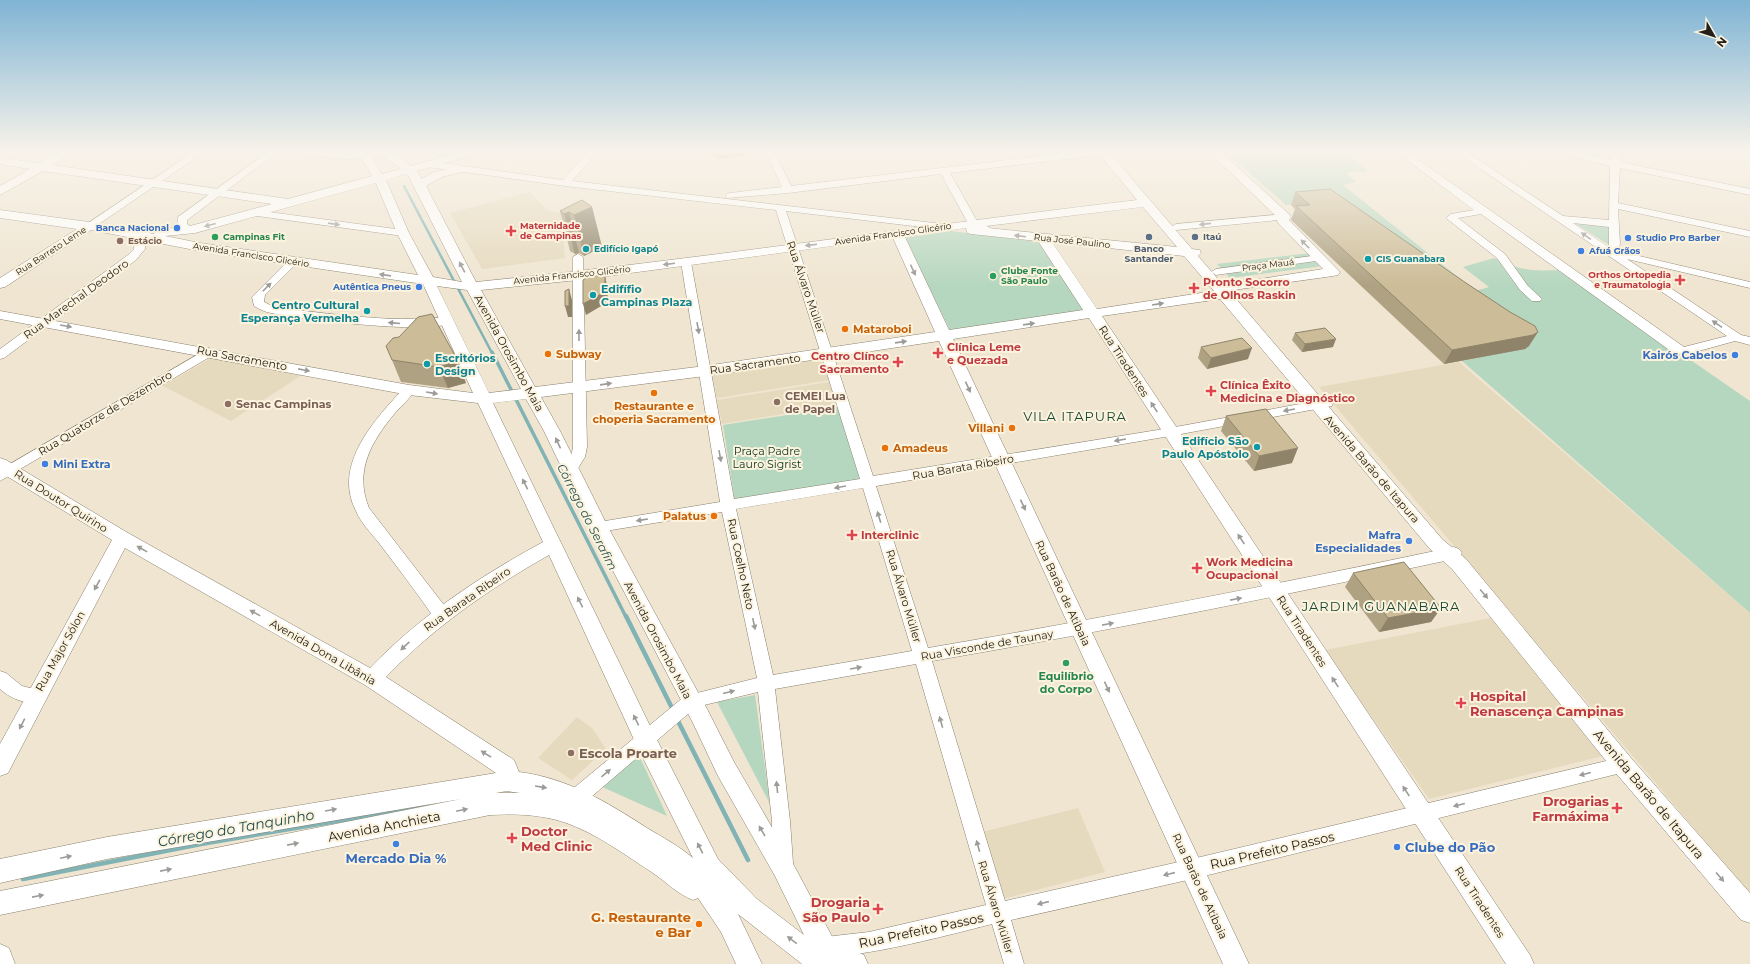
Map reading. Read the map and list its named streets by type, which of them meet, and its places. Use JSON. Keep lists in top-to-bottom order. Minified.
{"streets":{"main road":["Avenida Francisco Glicério","Rua José Paulino","Rua Barreto Leme","Praça Mauá","Avenida Orosimbo Maia","Rua Sacramento","Rua Tiradentes","Rua Barata Ribeiro","Avenida Barão de Itapura","Rua Doutor Quirino","Rua Barão de Atibaia","Rua Major Sólon","Avenida Dona Libânia","Avenida Anchieta"],"street":["Rua Álvaro Müller","Rua Marechal Deodoro","Rua Quatorze de Dezembro","Rua Coelho Neto","Rua Visconde de Taunay","Rua Prefeito Passos"]},"crossings":[["Avenida Francisco Glicério","Rua José Paulino"],["Avenida Francisco Glicério","Rua Barreto Leme"],["Avenida Francisco Glicério","Rua Álvaro Müller"],["Avenida Francisco Glicério","Rua Marechal Deodoro"],["Avenida Francisco Glicério","Avenida Orosimbo Maia"],["Avenida Francisco Glicério","Avenida Barão de Itapura"],["Avenida Francisco Glicério","Rua Coelho Neto"],["Avenida Francisco Glicério","Rua Barão de Atibaia"],["Rua José Paulino","Rua Tiradentes"],["Rua José Paulino","Avenida Barão de Itapura"],["Praça Mauá","Rua Sacramento"],["Praça Mauá","Avenida Barão de Itapura"],["Rua Álvaro Müller","Rua Sacramento"],["Rua Álvaro Müller","Rua Barata Ribeiro"],["Rua Álvaro Müller","Rua Visconde de Taunay"],["Rua Álvaro Müller","Rua Prefeito Passos"],["Rua Marechal Deodoro","Rua Sacramento"],["Avenida Orosimbo Maia","Rua Sacramento"],["Avenida Orosimbo Maia","Rua Barata Ribeiro"],["Avenida Orosimbo Maia","Rua Coelho Neto"],["Avenida Orosimbo Maia","Rua Visconde de Taunay"],["Avenida Orosimbo Maia","Rua Prefeito Passos"],["Rua Sacramento","Rua Tiradentes"],["Rua Sacramento","Rua Quatorze de Dezembro"],["Rua Sacramento","Avenida Barão de Itapura"],["Rua Sacramento","Rua Coelho Neto"],["Rua Sacramento","Rua Barão de Atibaia"],["Rua Tiradentes","Rua Barata Ribeiro"],["Rua Tiradentes","Rua Visconde de Taunay"],["Rua Tiradentes","Rua Prefeito Passos"],["Rua Quatorze de Dezembro","Rua Doutor Quirino"],["Rua Barata Ribeiro","Avenida Barão de Itapura"],["Rua Barata Ribeiro","Rua Coelho Neto"],["Rua Barata Ribeiro","Rua Barão de Atibaia"],["Rua Barata Ribeiro","Avenida Dona Libânia"],["Avenida Barão de Itapura","Rua Visconde de Taunay"],["Avenida Barão de Itapura","Rua Prefeito Passos"],["Rua Doutor Quirino","Rua Major Sólon"],["Rua Doutor Quirino","Avenida Dona Libânia"],["Rua Coelho Neto","Rua Visconde de Taunay"],["Rua Barão de Atibaia","Rua Visconde de Taunay"],["Rua Barão de Atibaia","Rua Prefeito Passos"],["Rua Major Sólon","Avenida Dona Libânia"],["Avenida Dona Libânia","Avenida Anchieta"]],"one_way":["Rua Álvaro Müller","Rua Sacramento","Rua Tiradentes","Rua Barata Ribeiro","Avenida Barão de Itapura","Rua Barão de Atibaia","Rua Visconde de Taunay","Rua Major Sólon","Avenida Dona Libânia","Avenida Anchieta","Rua Prefeito Passos"],"districts":["VILA ITAPURA","JARDIM GUANABARA"],"water":["Córrego do Serafim","Córrego do Tanquinho"],"parks":["Praça Padre Lauro Sigrist"],"places":{"other":["Banca Nacional","Campinas Fit","Banco Santander","Itaú","Studio Pro Barber","Estácio","Edifício Igapó","Afuá Grãos","CIS Guanabara","Clube Fonte São Paulo","Autêntica Pneus","Edifífio Campinas Plaza","Centro Cultural Esperança Vermelha","Mataroboi","Subway","Kairós Cabelos","Escritórios Design","Restaurante e choperia Sacramento","CEMEI Lua de Papel","Senac Campinas","Villani","Edifício São Paulo Apóstolo","Amadeus","Mini Extra","Palatus","Mafra Especialidades","Equilíbrio do Corpo","Escola Proarte","Mercado Dia %","Clube do Pão","G. Restaurante e Bar"],"health":["Maternidade de Campinas","Orthos Ortopedia e Traumatologia","Pronto Socorro de Olhos Raskin","Clínica Leme e Quezada","Centro Clínco Sacramento","Clínica Êxito Medicina e Diagnóstico","Interclinic","Work Medicina Ocupacional","Hospital Renascença Campinas","Drogarias Farmáxima","Doctor Med Clinic","Drogaria São Paulo"]},"north":"bottom right"}
